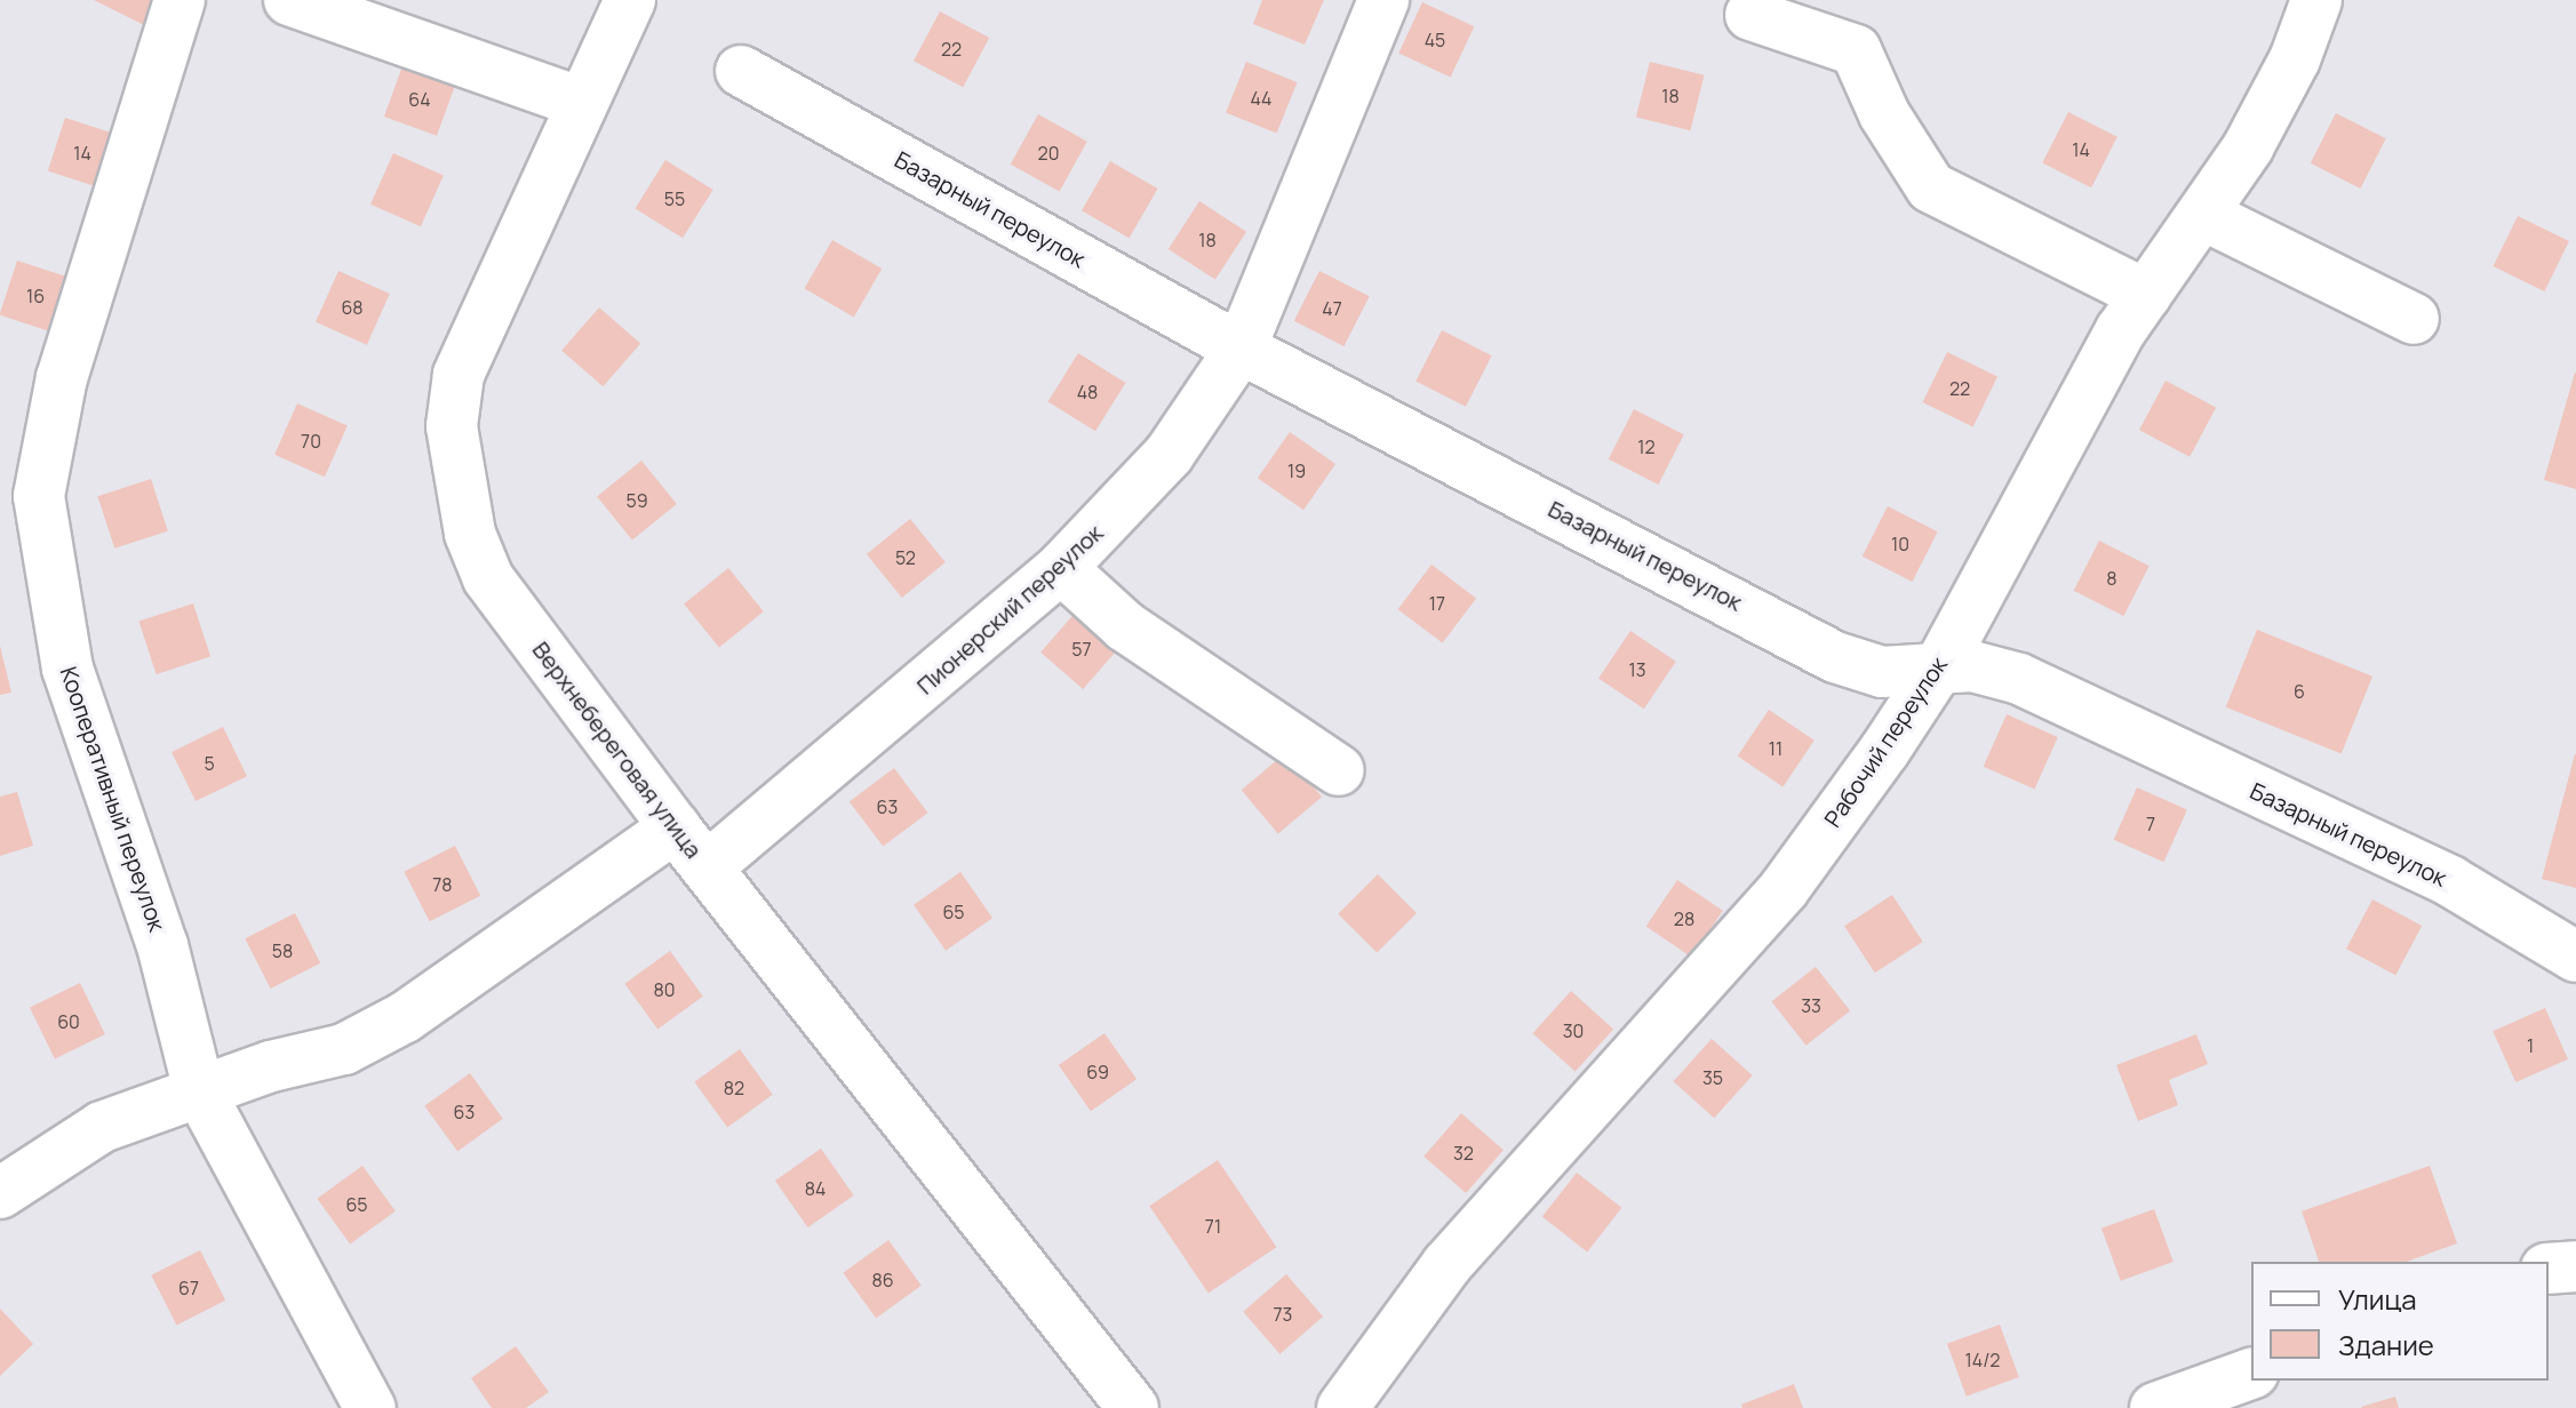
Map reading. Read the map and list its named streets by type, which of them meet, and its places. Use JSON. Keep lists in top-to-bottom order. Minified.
{"streets":{"street":["Базарный переулок","Пионерский переулок","Рабочий переулок","Верхнебереговая улица","Кооперативный переулок"]},"crossings":[["Базарный переулок","Пионерский переулок"],["Базарный переулок","Рабочий переулок"],["Пионерский переулок","Верхнебереговая улица"]],"house_numbers":["45","22","18","44","64","14","14","20","55","18","16","68","47","22","48","70","12","19","59","10","52","8","17","57","13","6","11","5","63","7","78","65","28","58","80","33","60","30","1","69","35","82","63","32","84","65","71","86","67","73","14/2"],"legend":["Улица","Здание"]}
